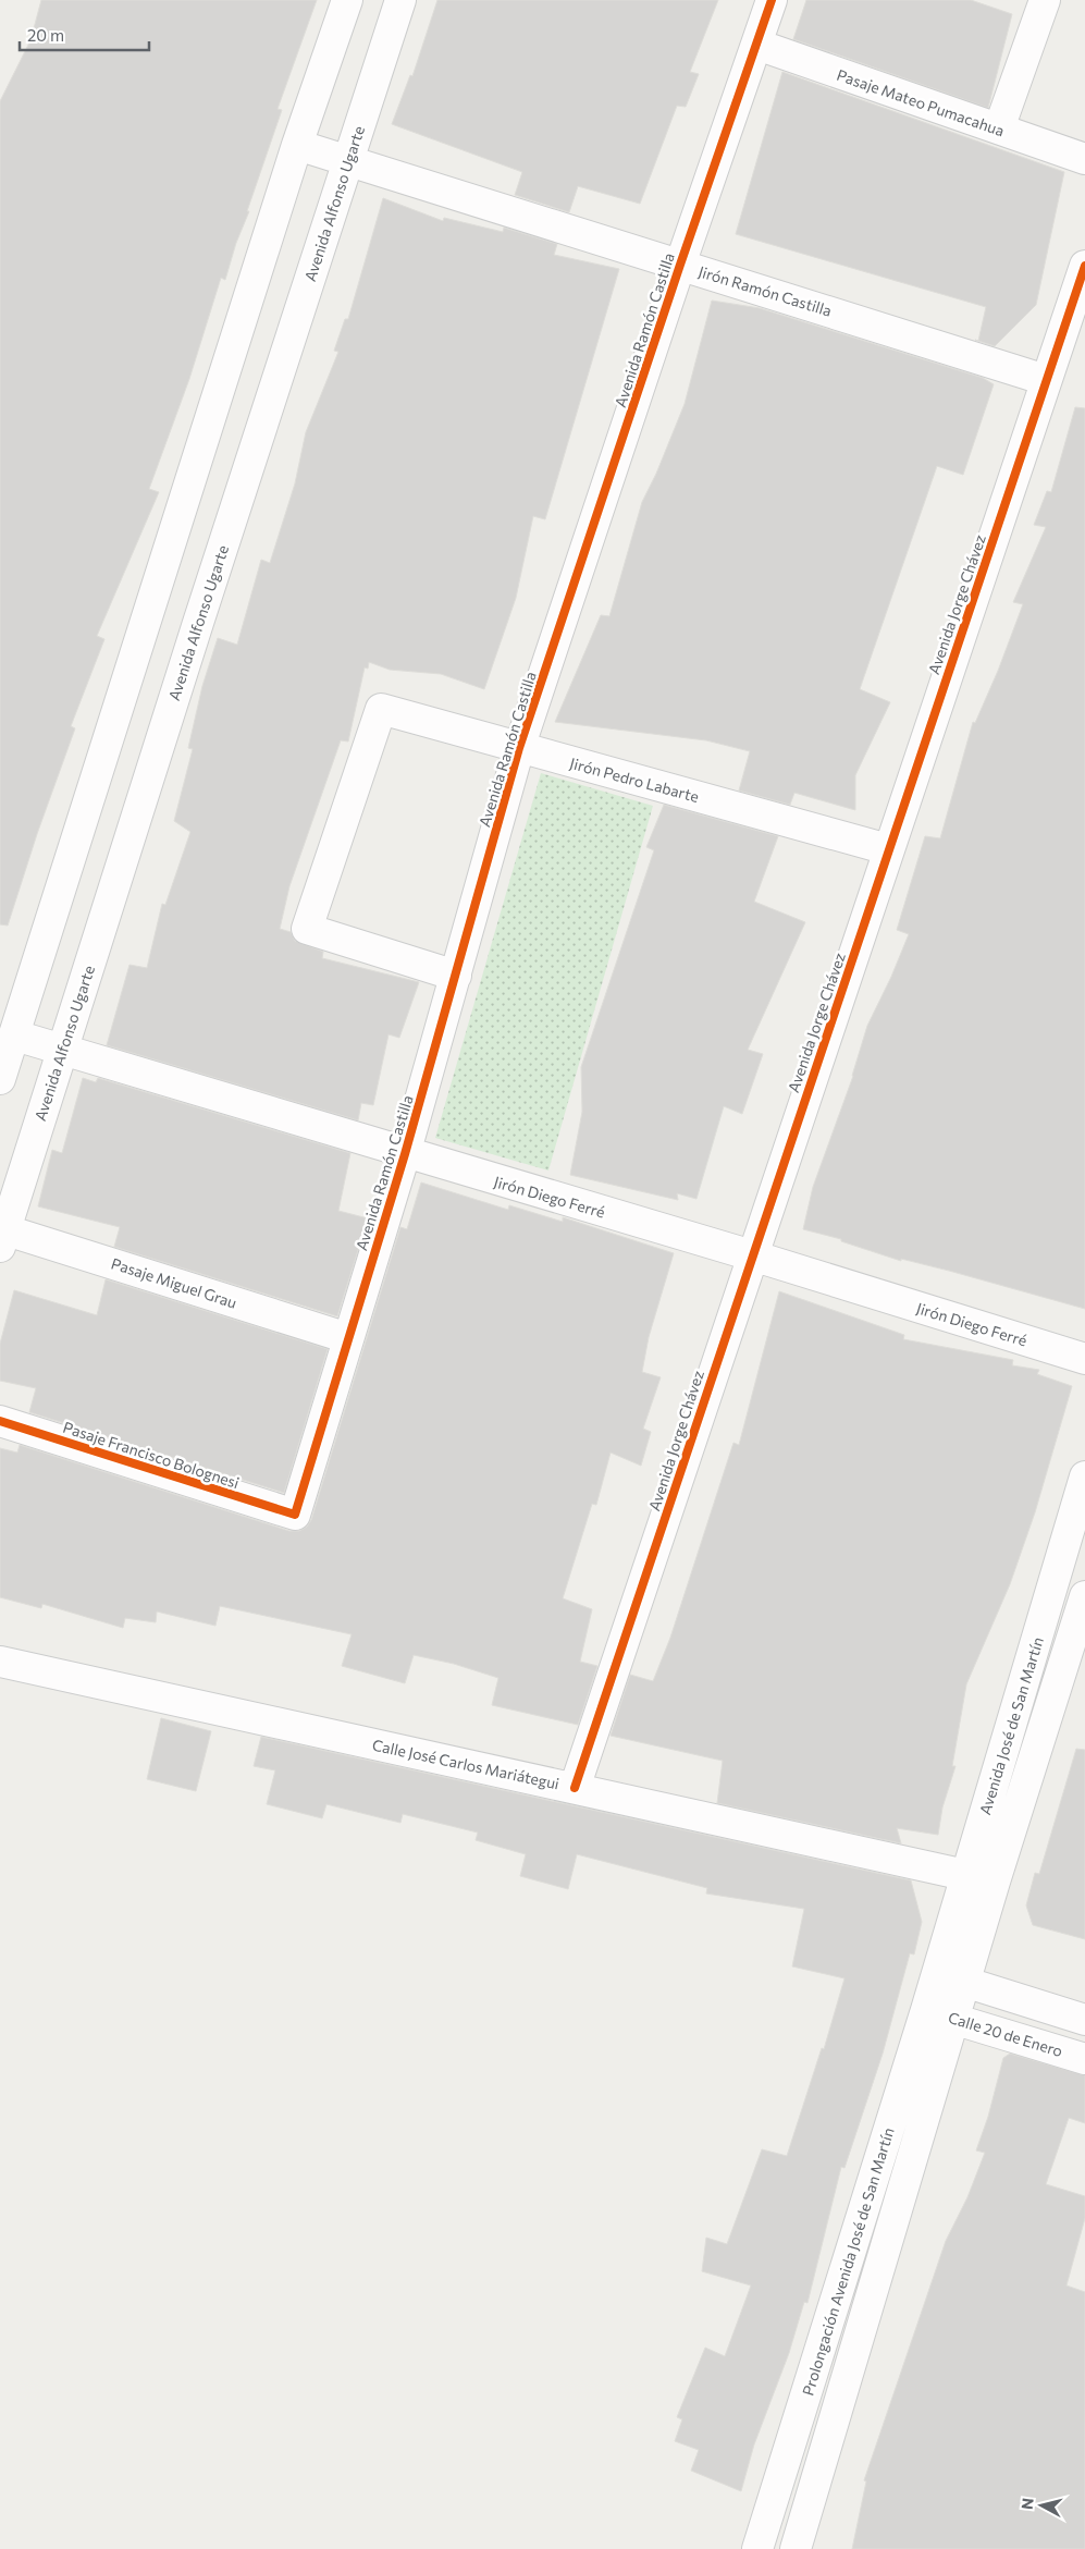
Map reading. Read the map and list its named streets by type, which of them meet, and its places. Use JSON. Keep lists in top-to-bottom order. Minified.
{"streets":{"street":["Pasaje Mateo Pumacahua","Avenida Alfonso Ugarte","Jirón Ramón Castilla","Avenida Ramón Castilla","Avenida Jorge Chávez","Jirón Pedro Labarte","Jirón Diego Ferré","Pasaje Miguel Grau","Pasaje Francisco Bolognesi","Avenida José de San Martín","Calle José Carlos Mariátegui","Calle 20 de Enero","Prolongación Avenida José de San Martín"]},"crossings":[["Pasaje Mateo Pumacahua","Avenida Ramón Castilla"],["Avenida Alfonso Ugarte","Jirón Ramón Castilla"],["Avenida Alfonso Ugarte","Jirón Diego Ferré"],["Avenida Alfonso Ugarte","Pasaje Miguel Grau"],["Jirón Ramón Castilla","Avenida Ramón Castilla"],["Jirón Ramón Castilla","Avenida Jorge Chávez"],["Avenida Ramón Castilla","Jirón Pedro Labarte"],["Avenida Ramón Castilla","Jirón Diego Ferré"],["Avenida Ramón Castilla","Pasaje Miguel Grau"],["Avenida Ramón Castilla","Pasaje Francisco Bolognesi"],["Avenida Jorge Chávez","Jirón Pedro Labarte"],["Avenida Jorge Chávez","Jirón Diego Ferré"],["Avenida Jorge Chávez","Calle José Carlos Mariátegui"],["Avenida José de San Martín","Calle José Carlos Mariátegui"],["Avenida José de San Martín","Prolongación Avenida José de San Martín"],["Calle 20 de Enero","Prolongación Avenida José de San Martín"]],"scale_bar":"20 m","north":"left"}
